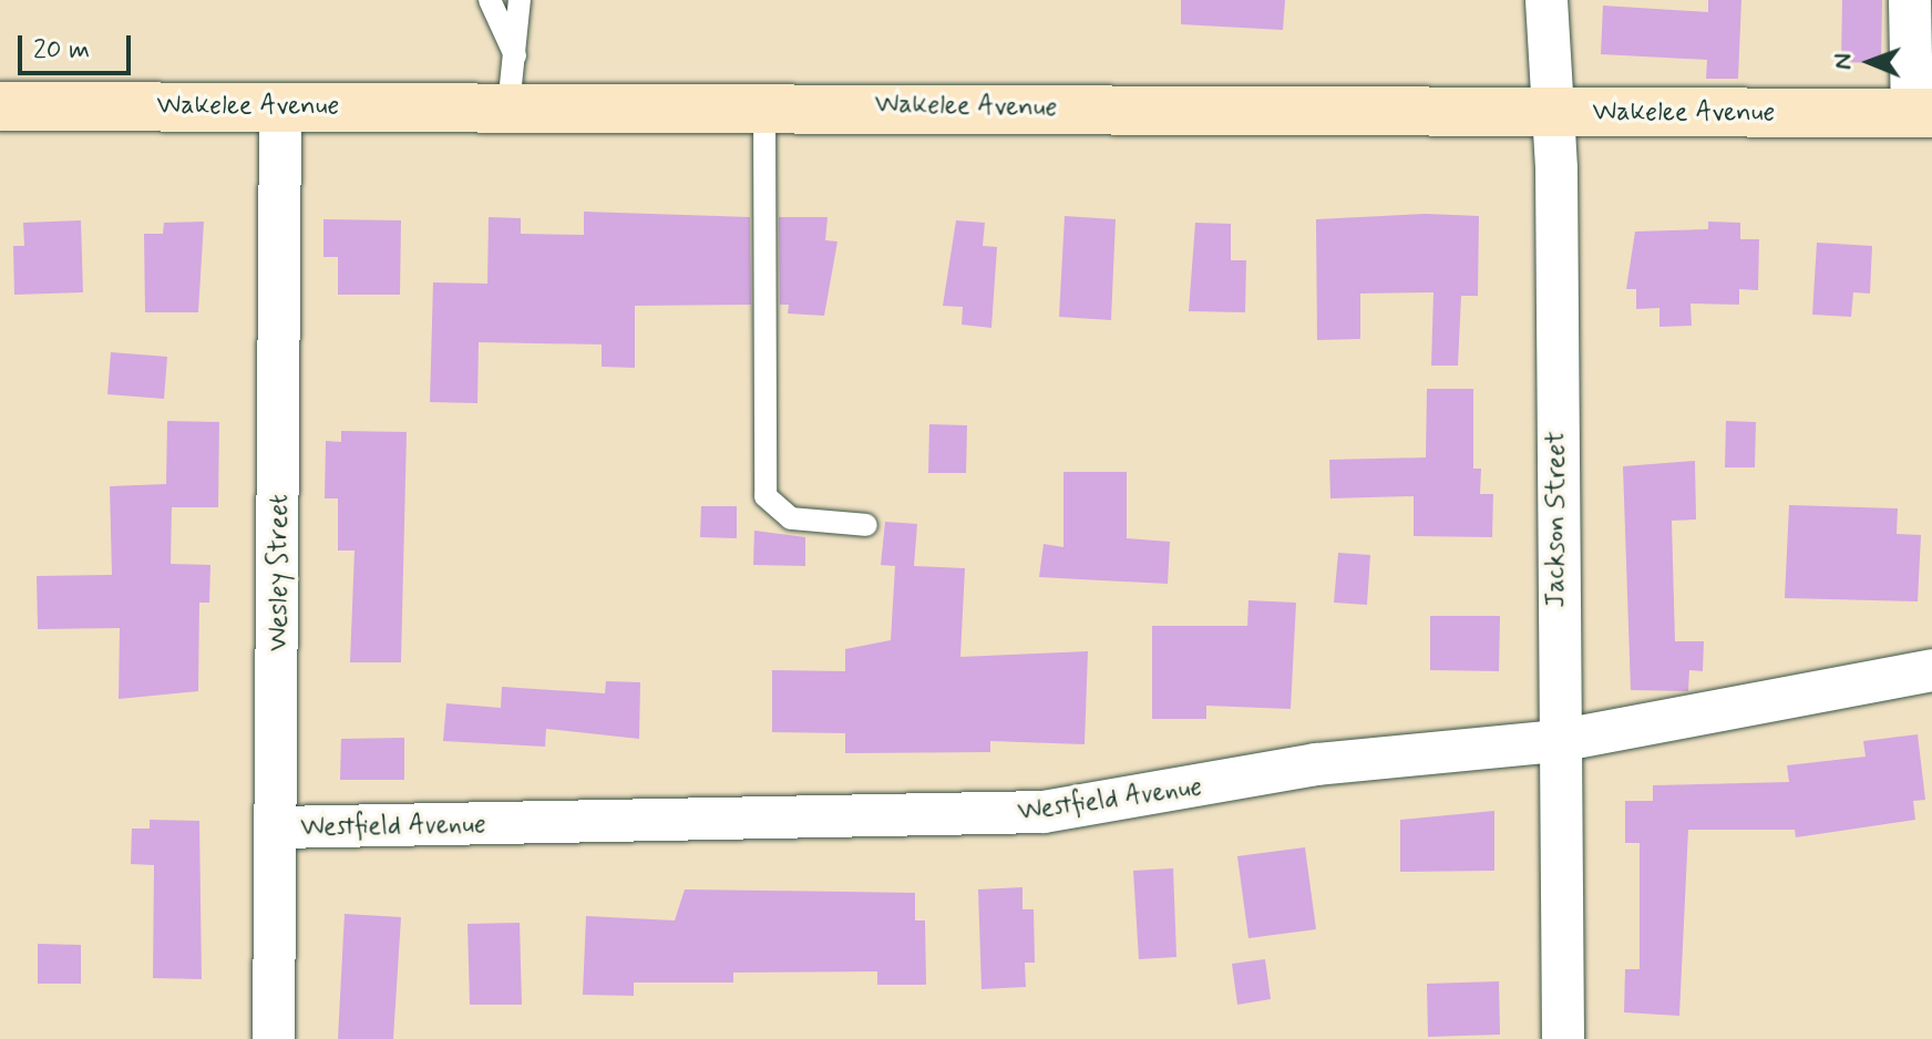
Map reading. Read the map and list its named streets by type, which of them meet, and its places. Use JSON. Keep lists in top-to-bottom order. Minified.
{"streets":{"main road":["Wakelee Avenue"],"street":["Jackson Street","Wesley Street","Westfield Avenue"]},"crossings":[["Wakelee Avenue","Jackson Street"],["Wakelee Avenue","Wesley Street"],["Jackson Street","Westfield Avenue"],["Wesley Street","Westfield Avenue"]],"scale_bar":"20 m","north":"left"}
